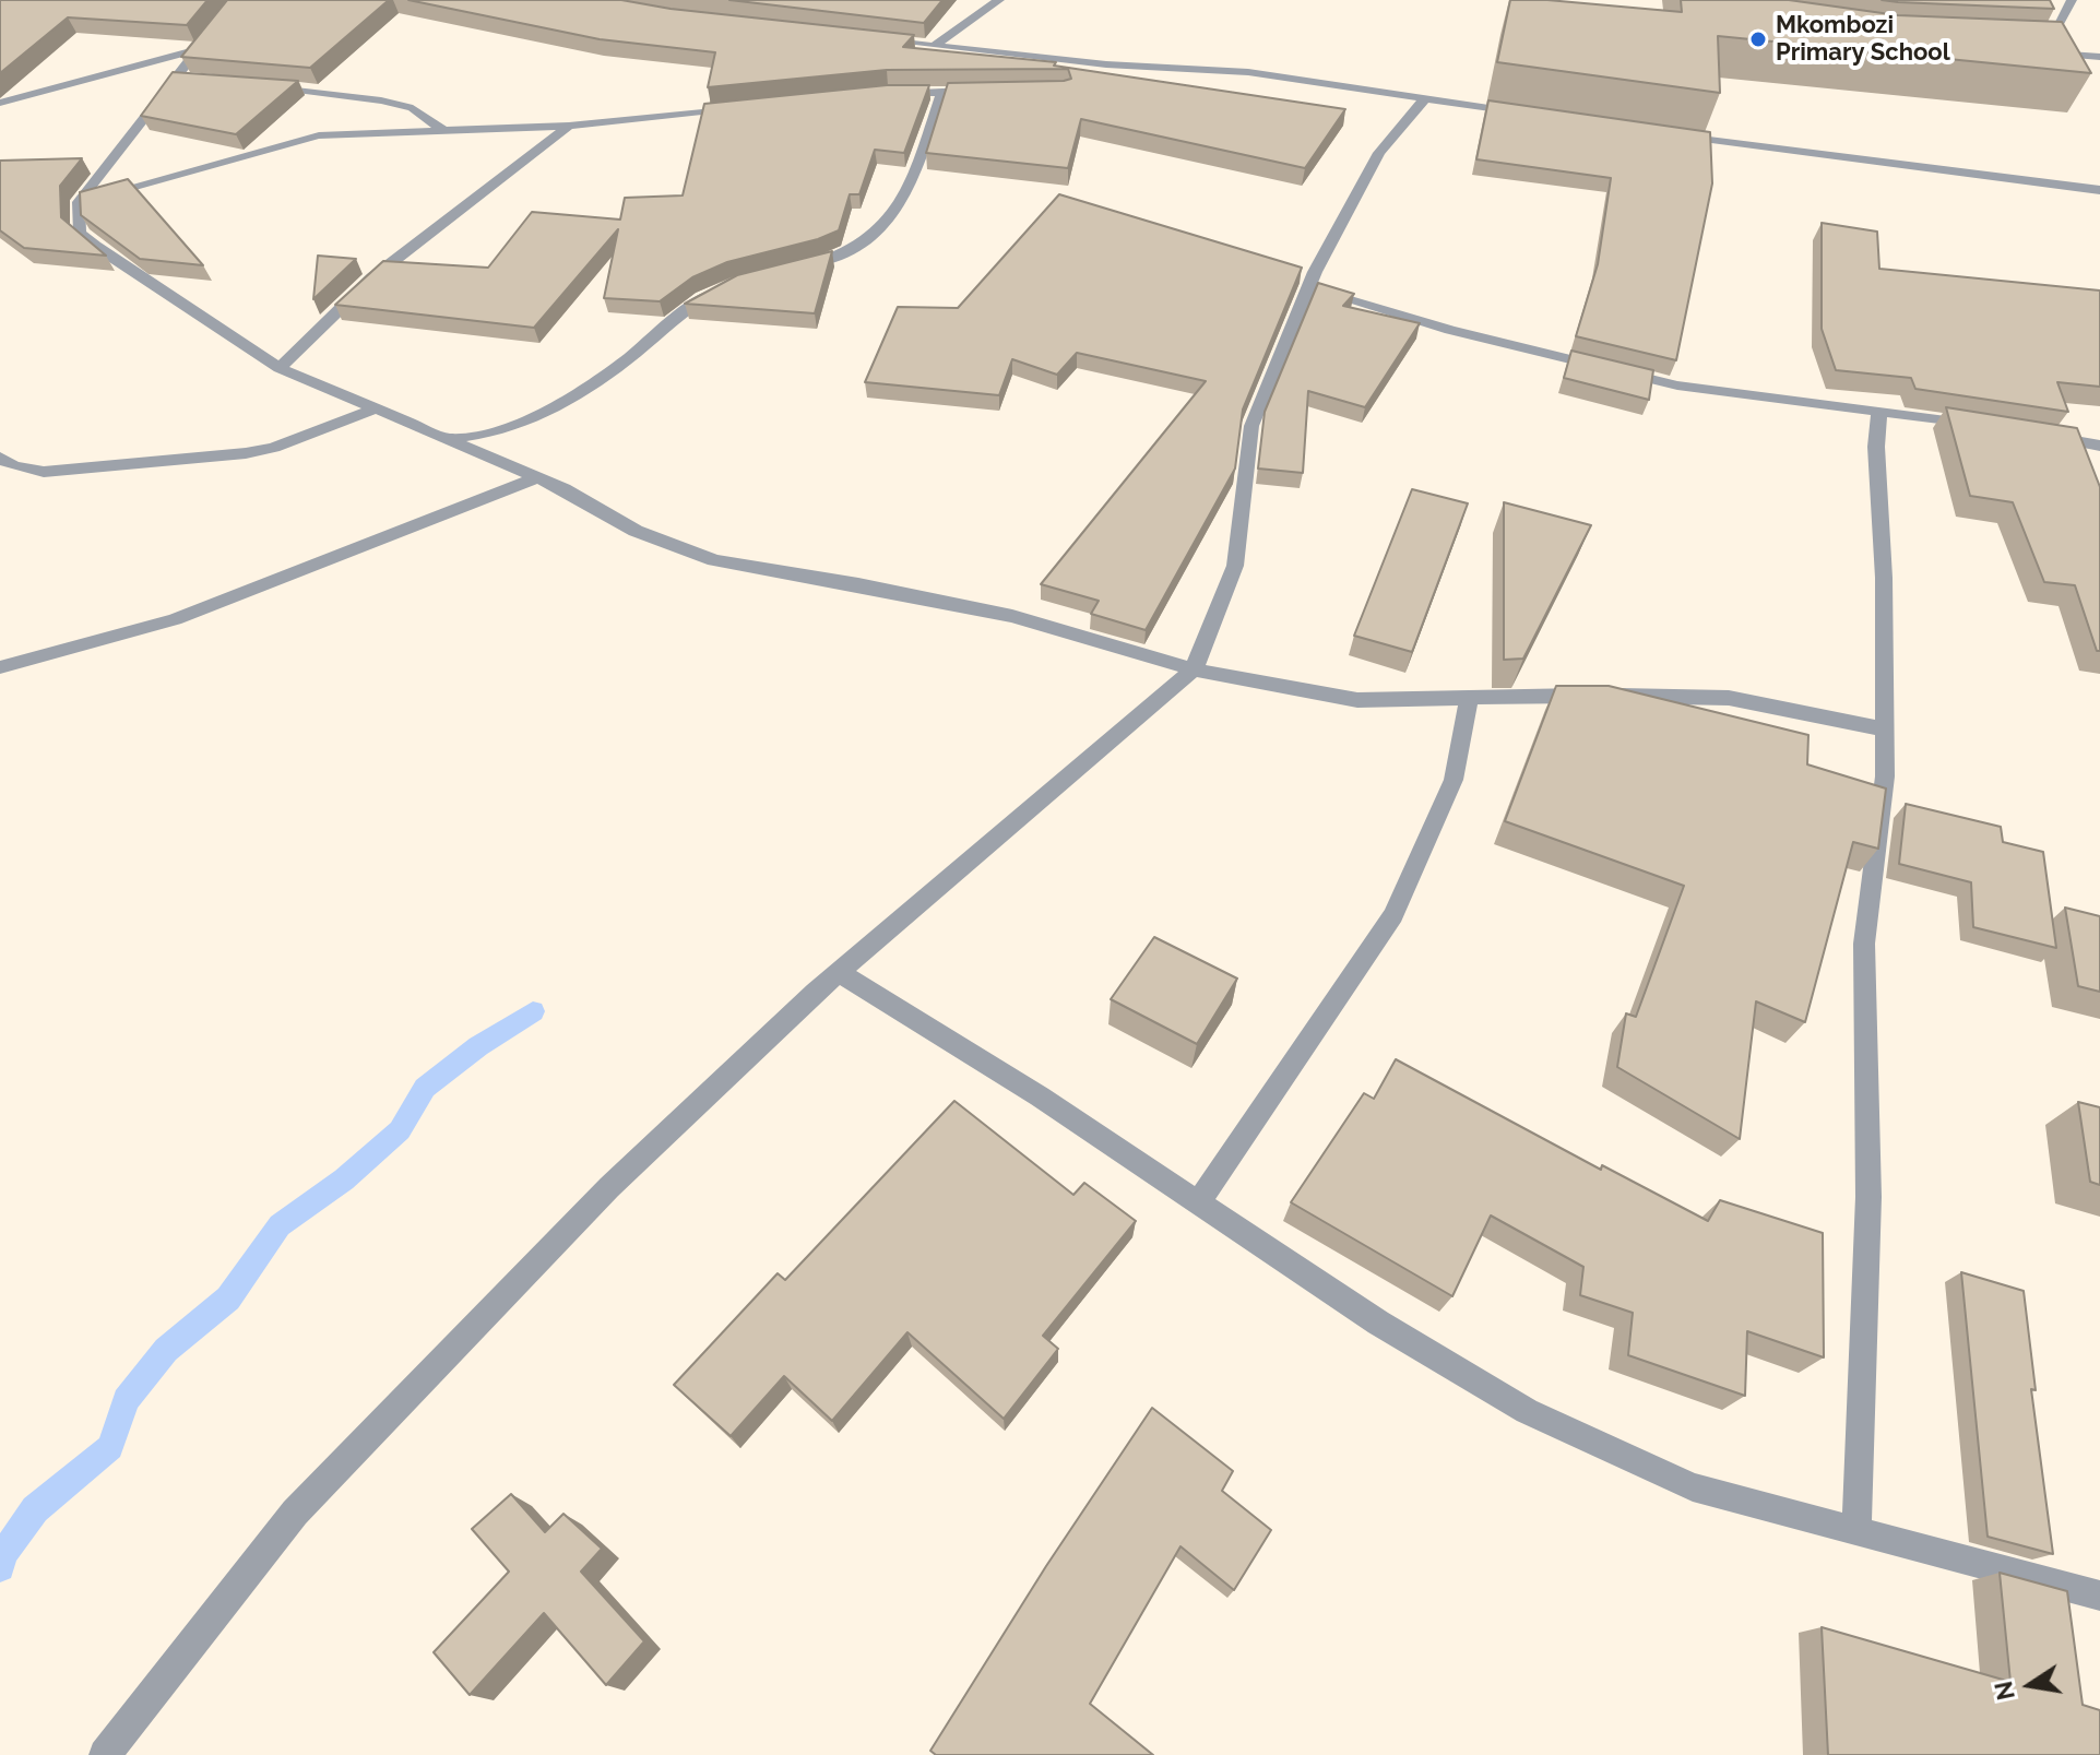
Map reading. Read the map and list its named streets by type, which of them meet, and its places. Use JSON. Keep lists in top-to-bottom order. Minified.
{"places":["Mkombozi Primary School"],"north":"left"}
